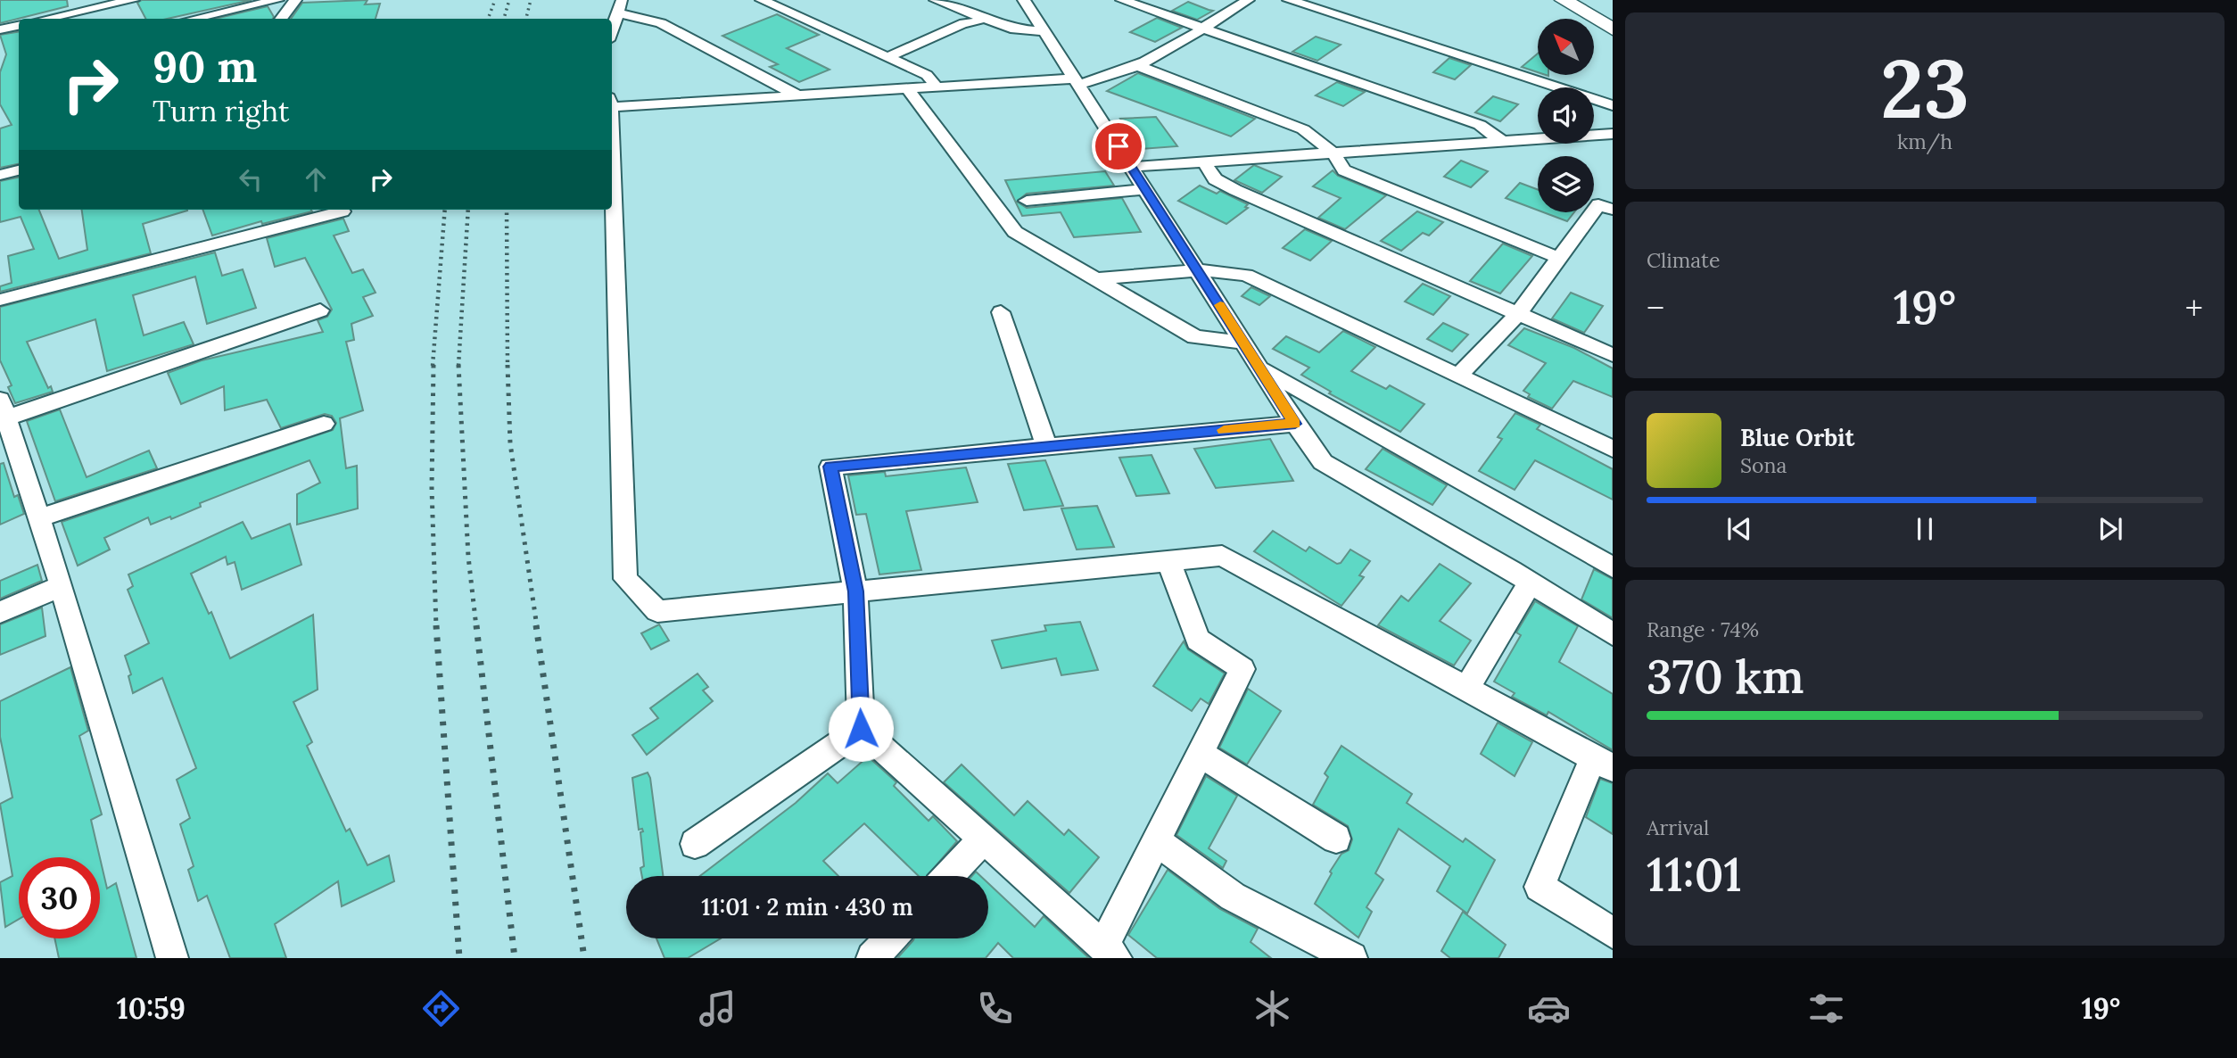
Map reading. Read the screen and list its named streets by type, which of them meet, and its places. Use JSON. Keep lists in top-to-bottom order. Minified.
{"north":"top left","page":{"tile":[["23","km/h"],"Climate",["Range · 74%","370 km"],["Arrival","11:01"]],"turn":["90 m","Turn right"],"heat":["−","19°","+"],"song":["Blue Orbit","Sona"],"limit":"30","trip":"11:01 · 2 min · 430 m","tabs":["10:59","19°"]}}
